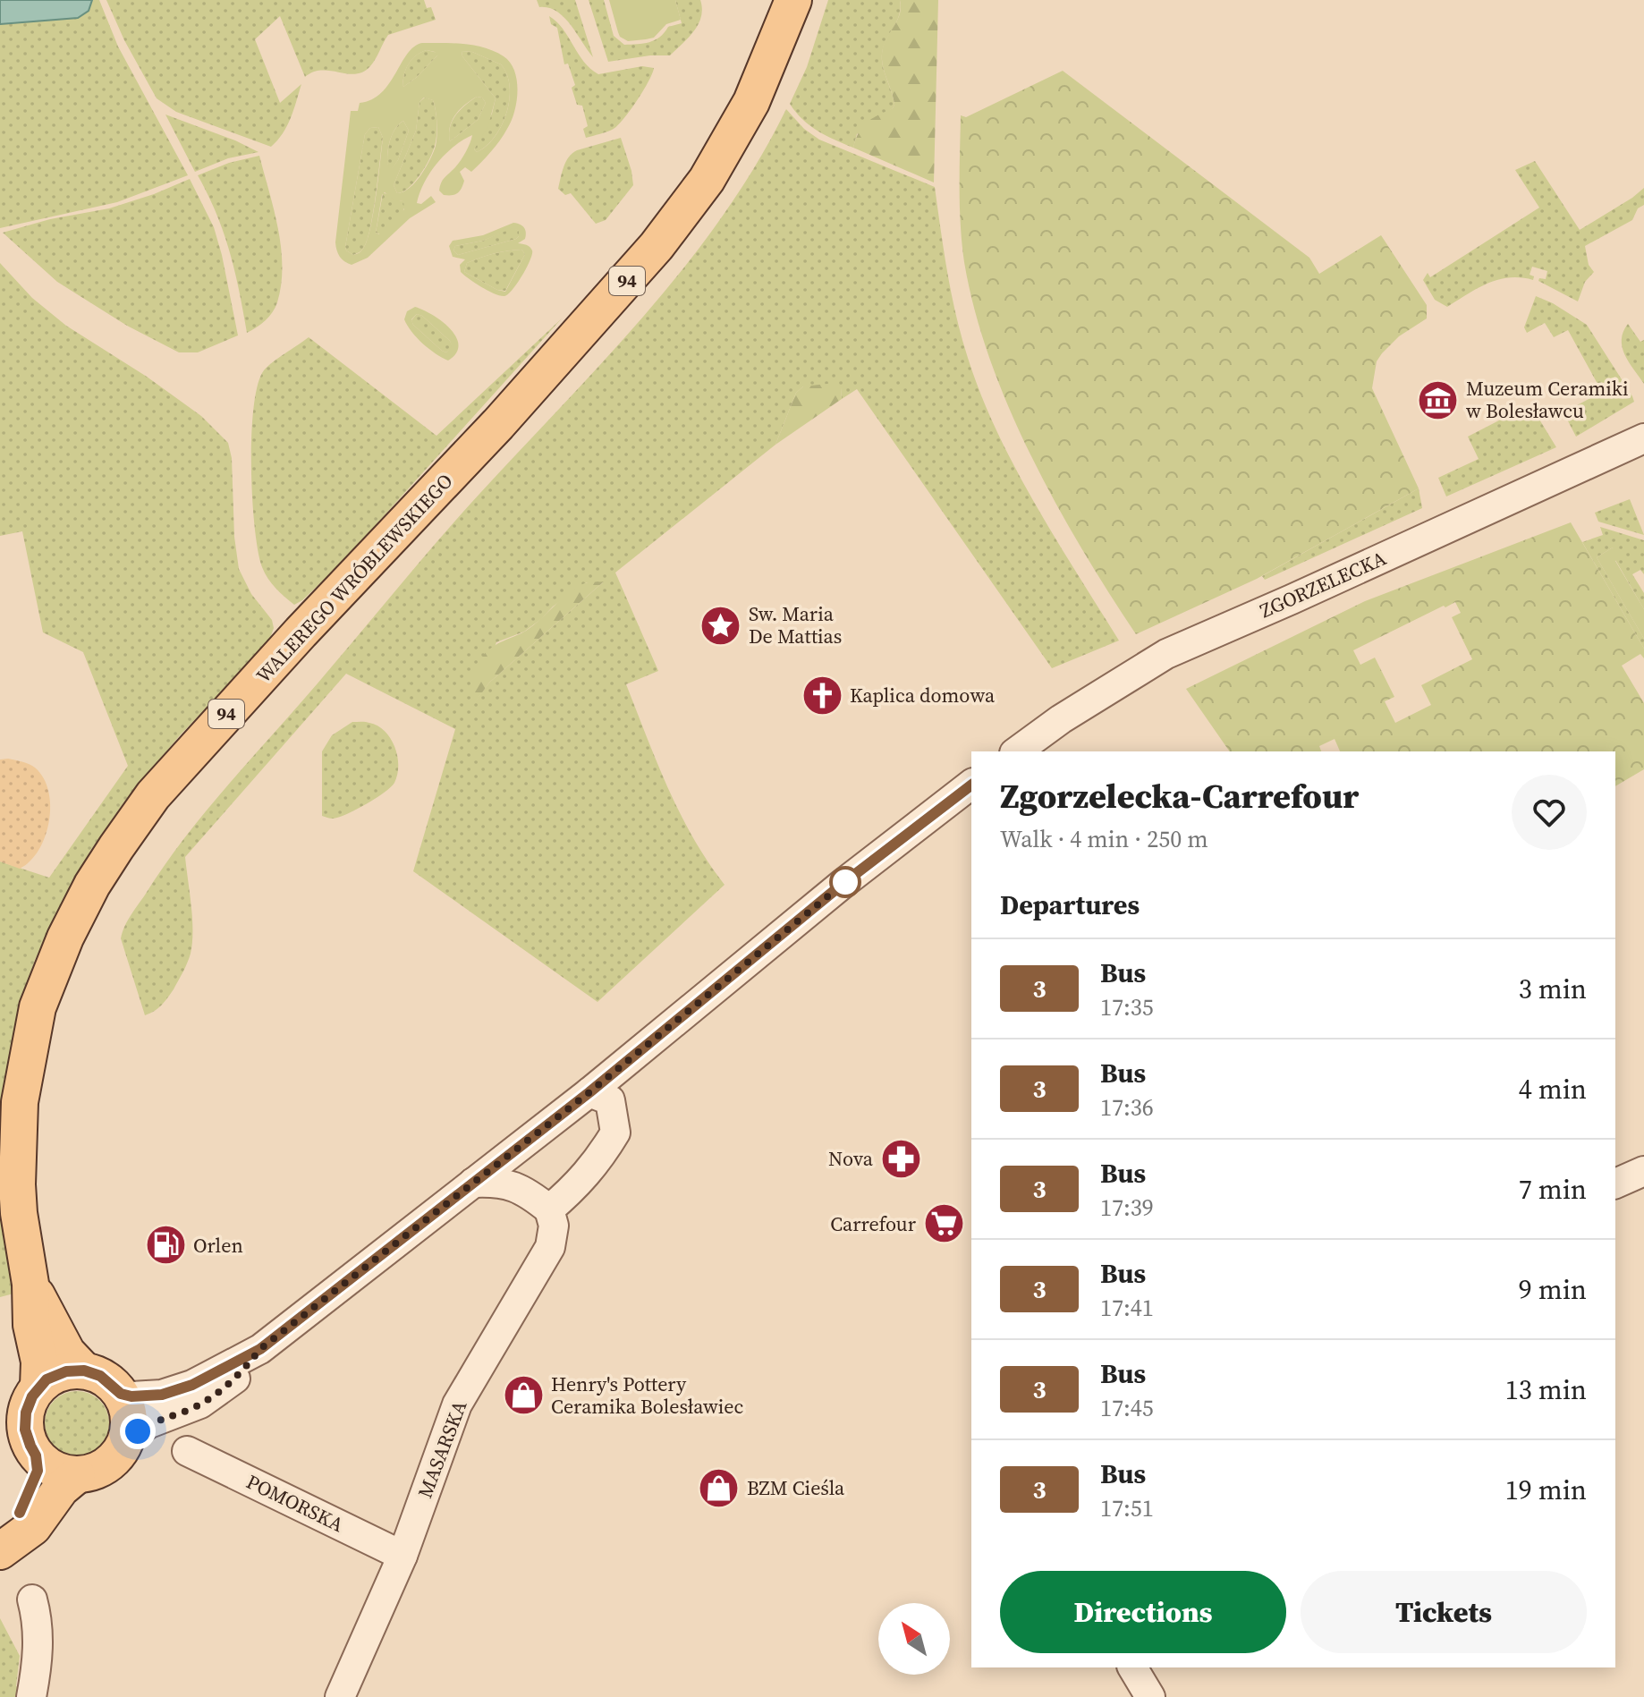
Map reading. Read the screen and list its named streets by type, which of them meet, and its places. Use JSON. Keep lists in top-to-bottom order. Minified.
{"streets":{"main road":["94","WALEREGO WRÓBLEWSKIEGO"],"street":["ZGORZELECKA","MASARSKA","POMORSKA"]},"crossings":[["94","WALEREGO WRÓBLEWSKIEGO"],["MASARSKA","POMORSKA"]],"places":{"museum":["Muzeum Ceramiki w Bolesławcu"],"place":["Sw. Maria De Mattias"],"church":["Kaplica domowa"],"pharmacy":["Nova"],"supermarket":["Carrefour"],"fuel station":["Orlen"],"shop":["Henry's Pottery Ceramika Bolesławiec","BZM Cieśla"]},"lines":["bus line 3"],"north":"top left","page":{"heading":[["Zgorzelecka-Carrefour","Walk · 4 min · 250 m"],"Departures"],"list":[{"mark":"3","name":"Bus","note":"17:35","value":"3 min"},{"mark":"3","name":"Bus","note":"17:36","value":"4 min"},{"mark":"3","name":"Bus","note":"17:39","value":"7 min"},{"mark":"3","name":"Bus","note":"17:41","value":"9 min"},{"mark":"3","name":"Bus","note":"17:45","value":"13 min"},{"mark":"3","name":"Bus","note":"17:51","value":"19 min"}],"buttons":["Directions","Tickets"]}}
